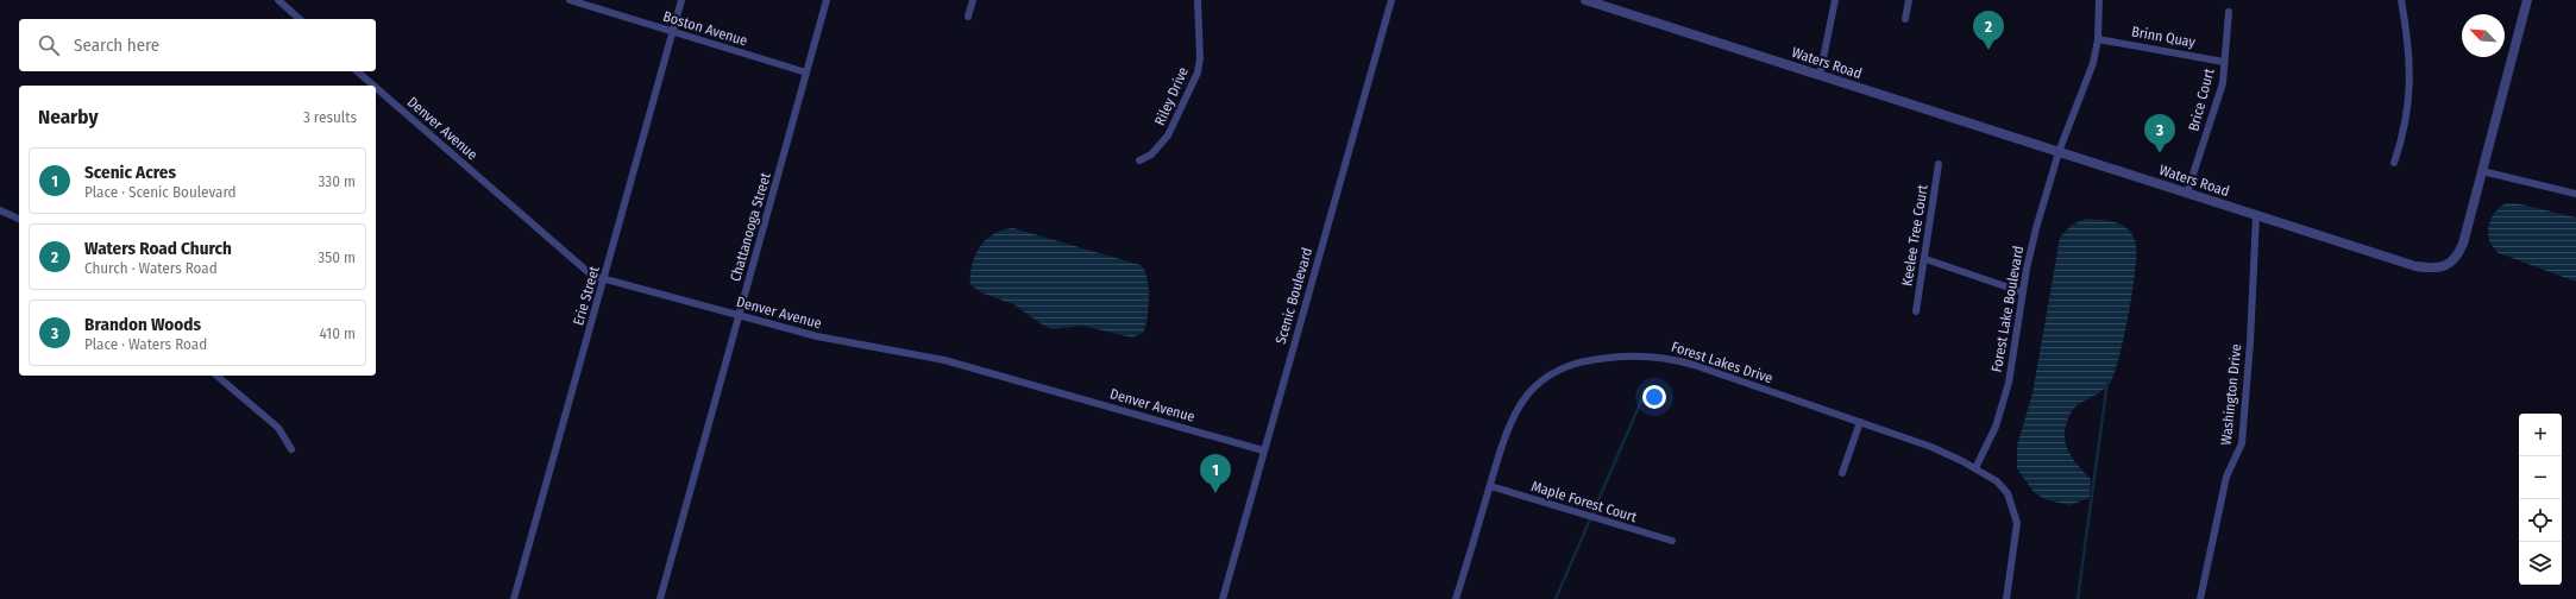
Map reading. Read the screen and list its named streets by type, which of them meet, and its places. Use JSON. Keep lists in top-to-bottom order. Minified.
{"streets":{"street":["Boston Avenue","Brinn Quay","Waters Road","Riley Drive","Brice Court","Denver Avenue","Chattanooga Street","Keelee Tree Court","Erie Street","Scenic Boulevard","Forest Lake Boulevard","Forest Lakes Drive","Washington Drive","Maple Forest Court"]},"crossings":[["Boston Avenue","Chattanooga Street"],["Boston Avenue","Erie Street"],["Brinn Quay","Brice Court"],["Brinn Quay","Forest Lake Boulevard"],["Waters Road","Brice Court"],["Waters Road","Forest Lake Boulevard"],["Waters Road","Washington Drive"],["Denver Avenue","Chattanooga Street"],["Denver Avenue","Erie Street"],["Denver Avenue","Scenic Boulevard"],["Forest Lake Boulevard","Forest Lakes Drive"],["Forest Lakes Drive","Maple Forest Court"]],"north":"top left","page":{"pins":["2","3","1"],"search":"Search here","heading":["Nearby","3 results"],"list":[{"mark":"1","name":"Scenic Acres","note":"Place · Scenic Boulevard","value":"330 m"},{"mark":"2","name":"Waters Road Church","note":"Church · Waters Road","value":"350 m"},{"mark":"3","name":"Brandon Woods","note":"Place · Waters Road","value":"410 m"}],"map_buttons":["+","−"]}}
